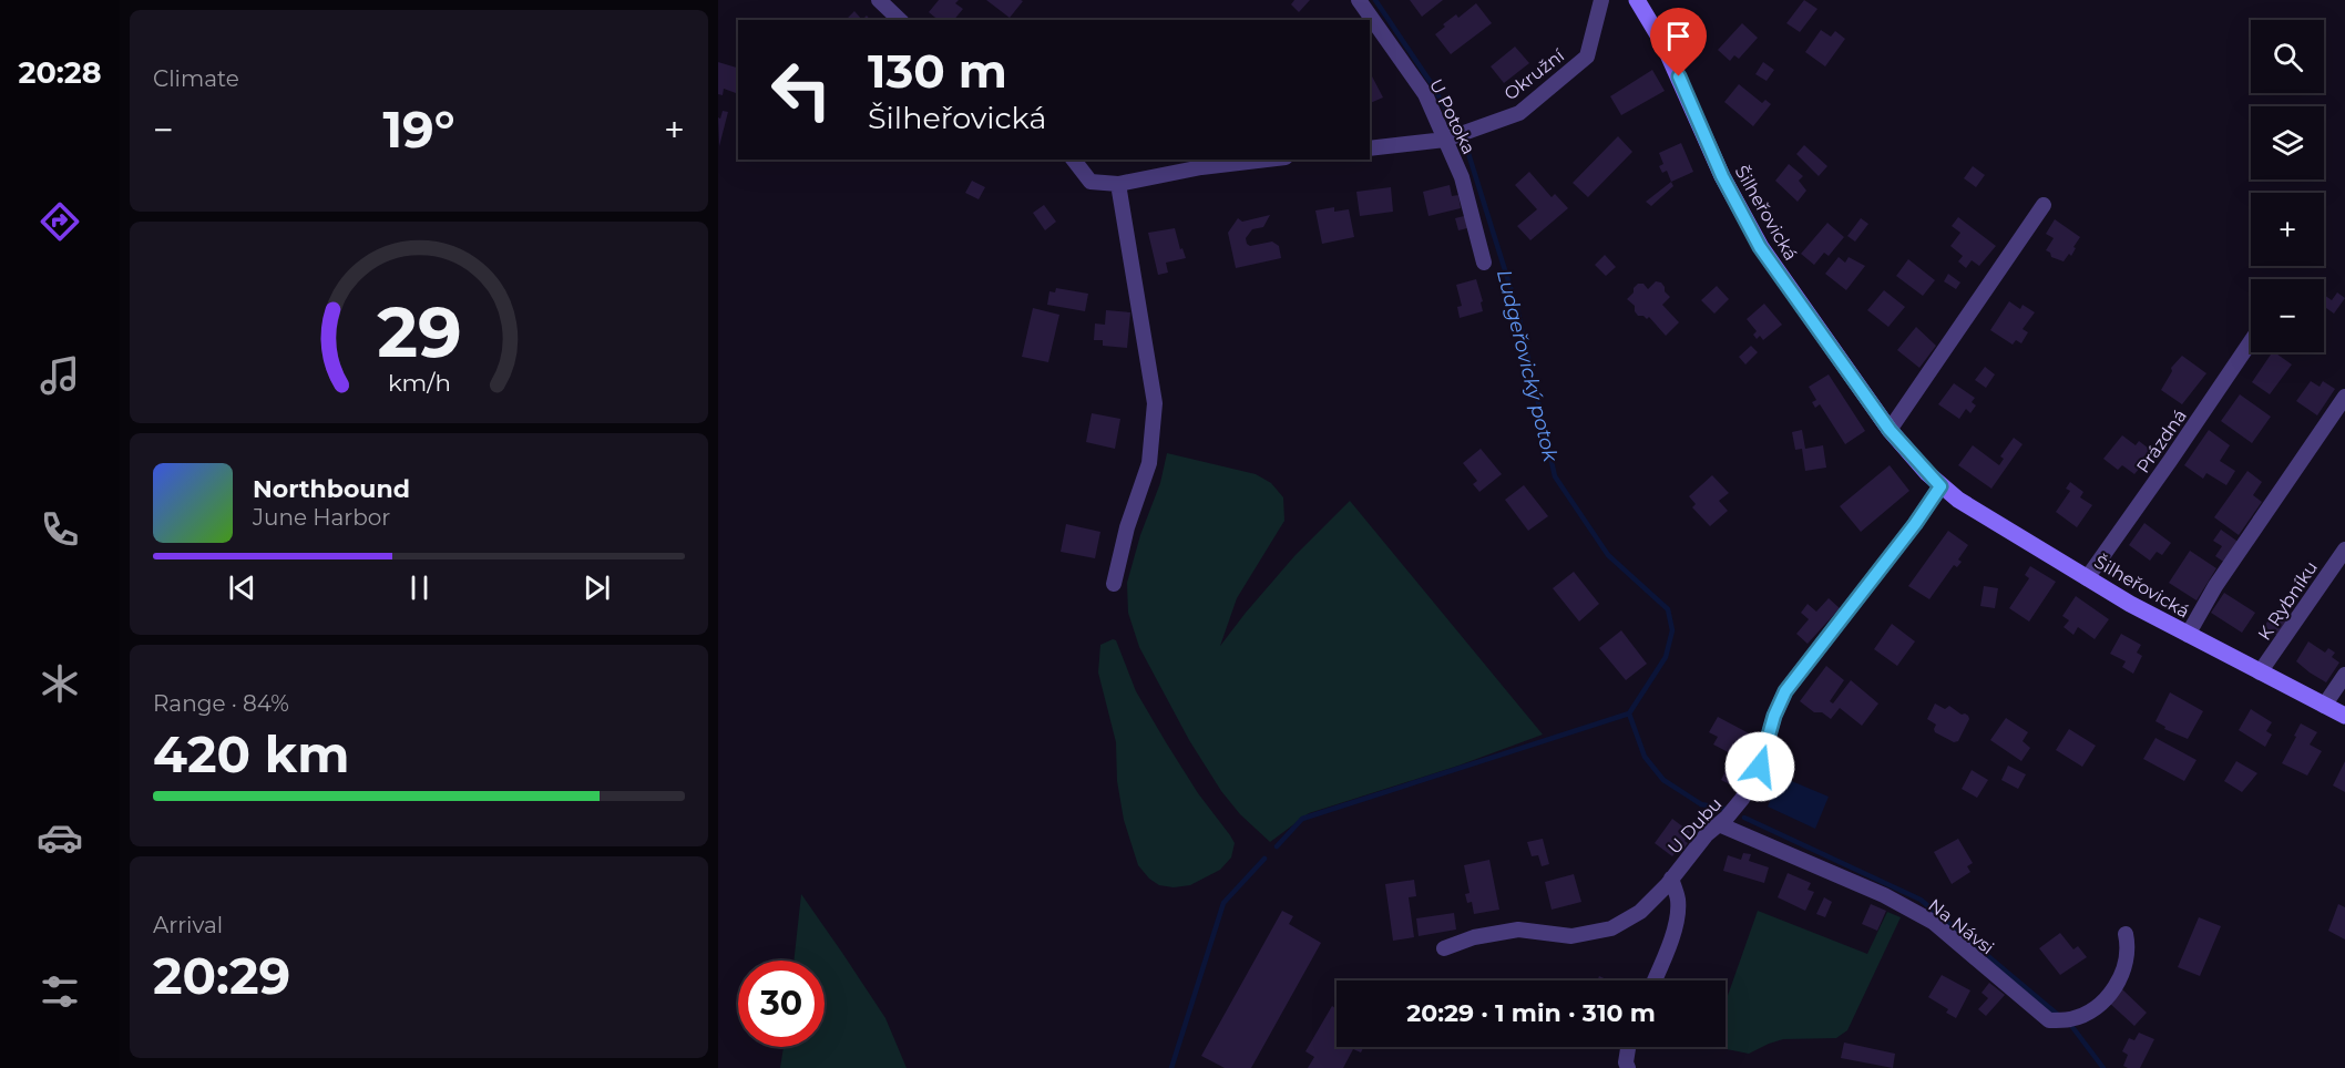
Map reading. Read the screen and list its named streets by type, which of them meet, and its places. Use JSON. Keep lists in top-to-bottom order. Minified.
{"streets":{"street":["Okružní","U Potoka","Šilheřovická","Prázdná","K Rybníku","U Dubu","Na Návsi"]},"crossings":[["Okružní","U Potoka"],["Šilheřovická","Prázdná"],["Šilheřovická","K Rybníku"],["Šilheřovická","U Dubu"],["U Dubu","Na Návsi"]],"water":["Ludgeřovický potok"],"page":{"tabs":"20:28","tile":["Climate",["Range · 84%","420 km"],["Arrival","20:29"]],"map_buttons":["+","−"],"turn":["130 m","Šilheřovická"],"heat":["−","19°","+"],"song":["Northbound","June Harbor"],"limit":"30","trip":"20:29 · 1 min · 310 m","gauge":["29","km/h"]}}
